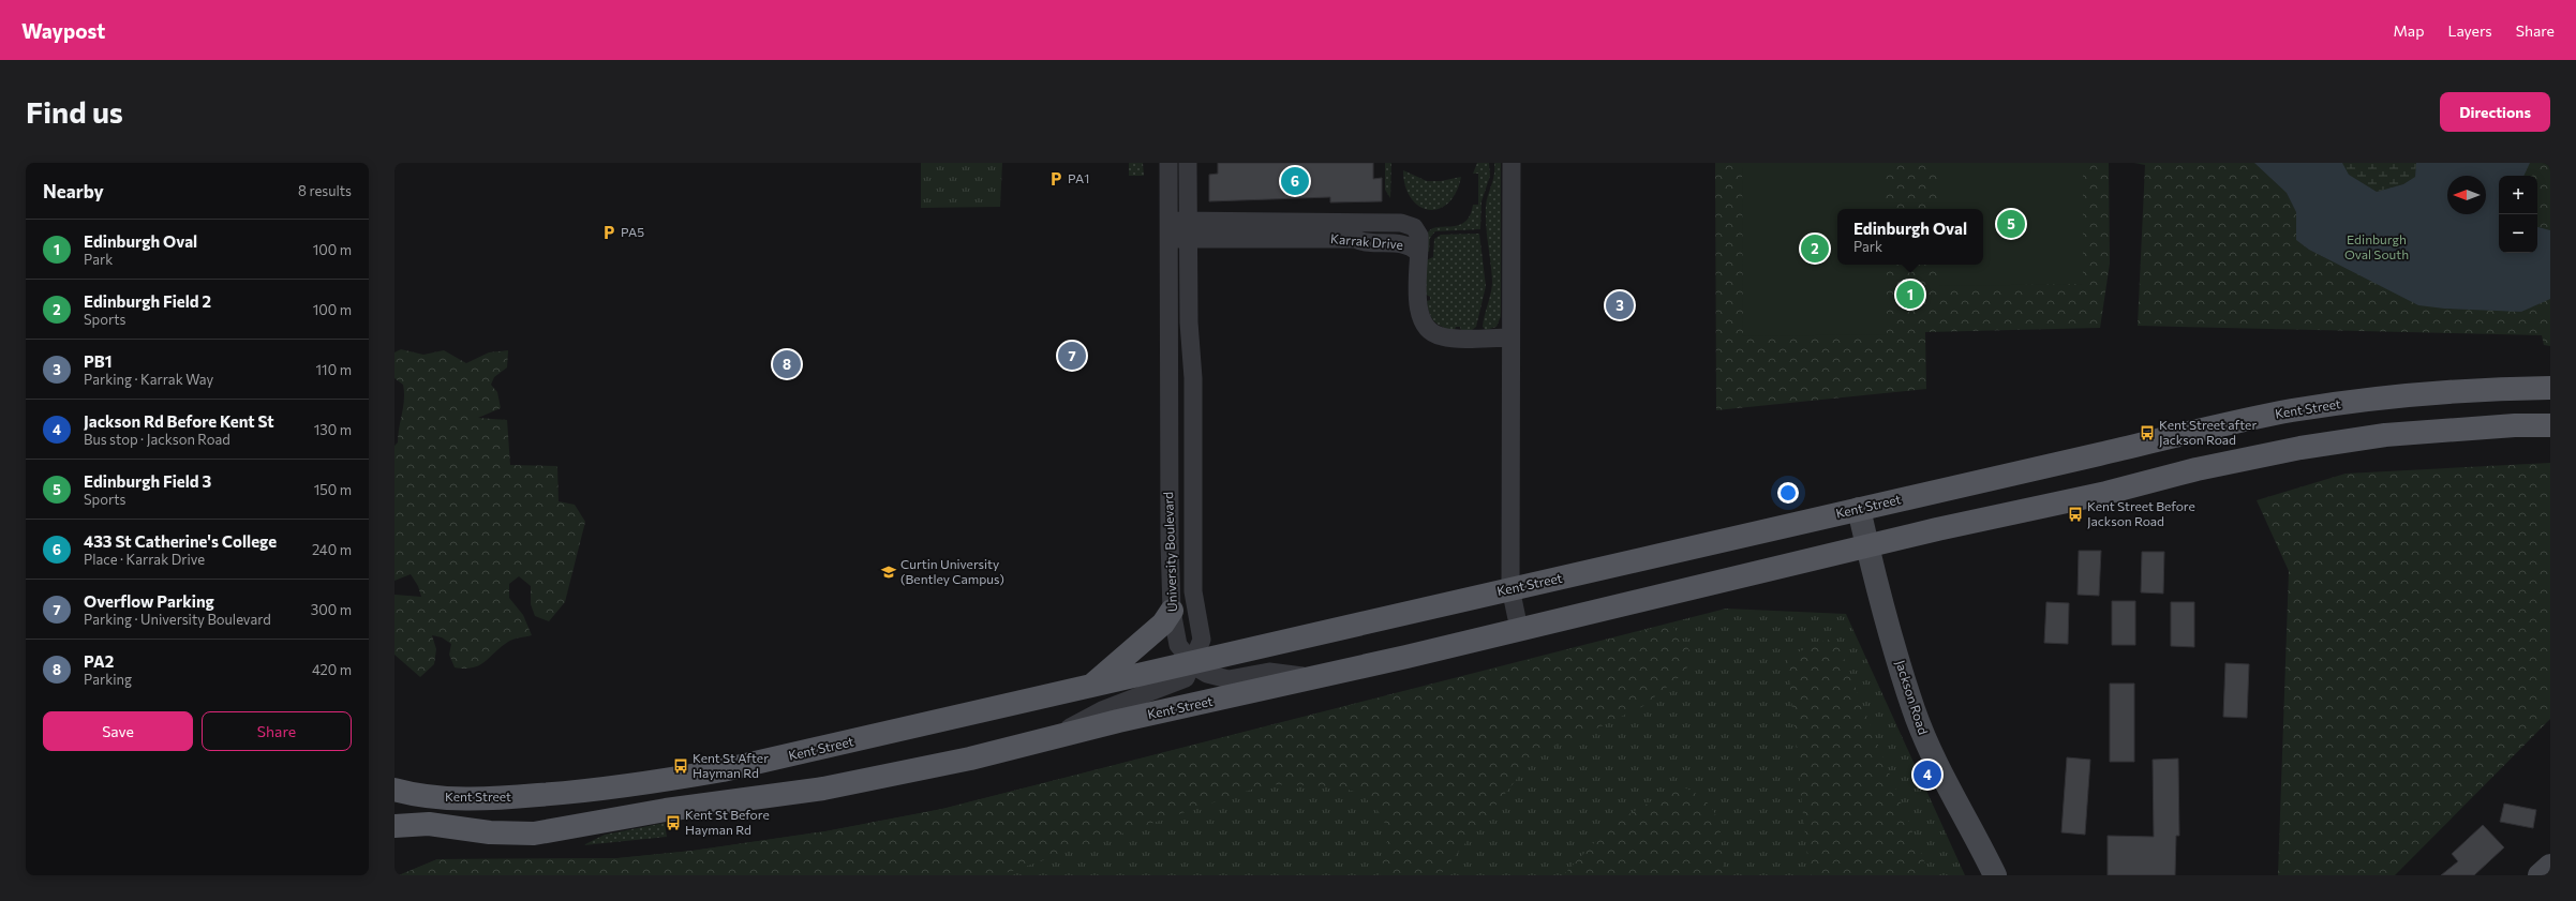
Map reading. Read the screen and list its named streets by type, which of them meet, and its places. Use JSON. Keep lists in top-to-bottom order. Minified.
{"streets":{"main road":["Kent Street"],"street":["Karrak Drive","University Boulevard","Jackson Road"]},"crossings":[["Karrak Drive","University Boulevard"],["Kent Street","University Boulevard"],["Kent Street","Jackson Road"]],"parks":["Edinburgh Oval South"],"places":{"parking":["PA1","PA5"],"bus stop":["Kent Street after Jackson Road","Kent Street Before Jackson Road","Kent St After Hayman Rd","Kent St Before Hayman Rd"],"school or university":["Curtin University (Bentley Campus)"]},"north":"left","page":{"header":"Waypost","nav":["Map","Layers","Share"],"buttons":["Directions",["Save","Share"]],"title":"Find us","heading":["Nearby","8 results"],"pins":["6","5","2","1","3","7","8","4"],"map_buttons":["+","−"],"popup":["Edinburgh Oval","Park"],"list":[{"mark":"1","name":"Edinburgh Oval","note":"Park","value":"100 m"},{"mark":"2","name":"Edinburgh Field 2","note":"Sports","value":"100 m"},{"mark":"3","name":"PB1","note":"Parking · Karrak Way","value":"110 m"},{"mark":"4","name":"Jackson Rd Before Kent St","note":"Bus stop · Jackson Road","value":"130 m"},{"mark":"5","name":"Edinburgh Field 3","note":"Sports","value":"150 m"},{"mark":"6","name":"433 St Catherine's College","note":"Place · Karrak Drive","value":"240 m"},{"mark":"7","name":"Overflow Parking","note":"Parking · University Boulevard","value":"300 m"},{"mark":"8","name":"PA2","note":"Parking","value":"420 m"}]}}
